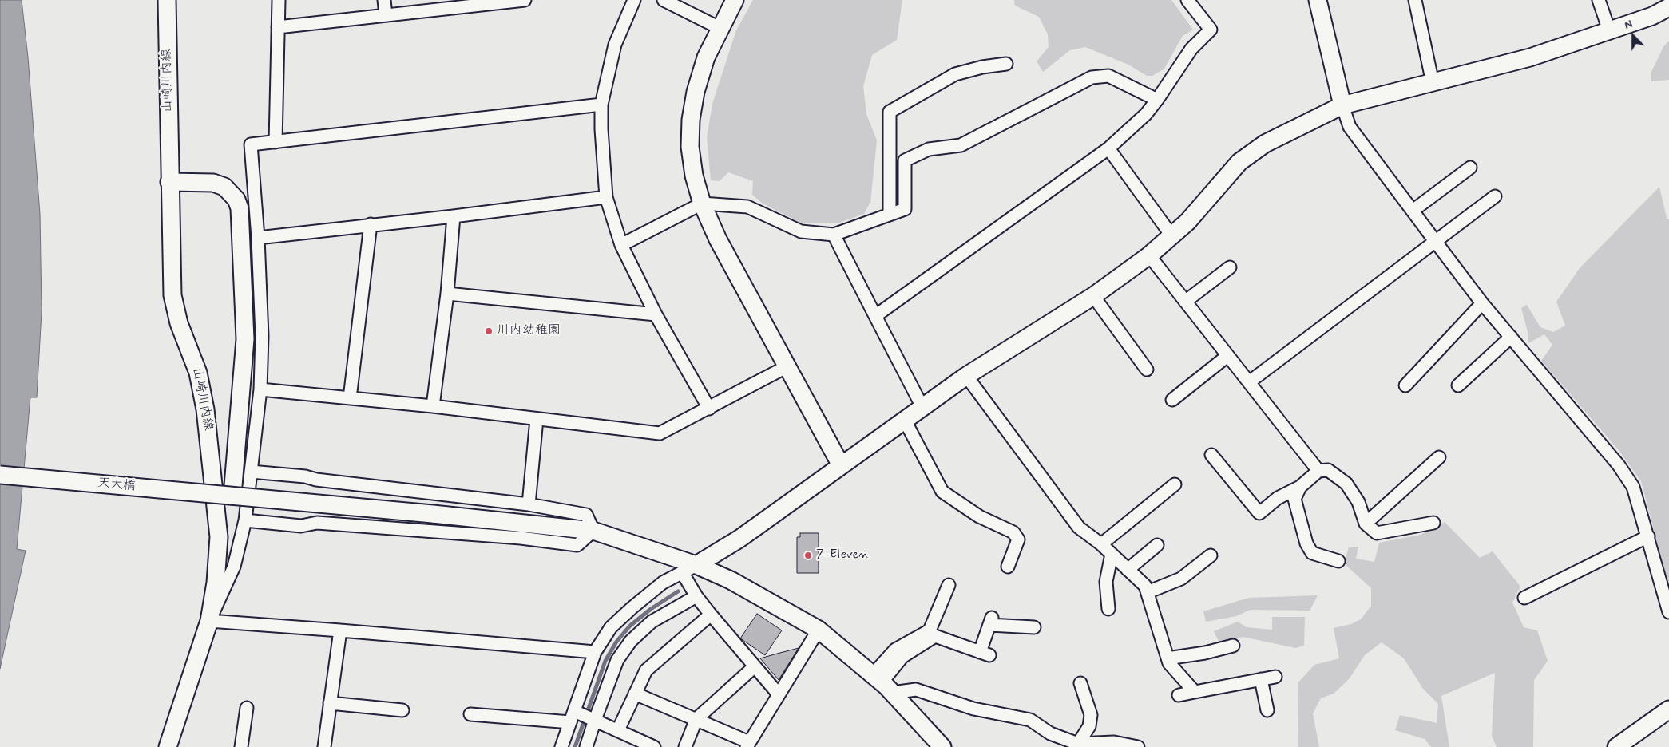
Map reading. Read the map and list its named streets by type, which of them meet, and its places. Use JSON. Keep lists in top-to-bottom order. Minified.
{"streets":{"street":["山崎川内線","天大橋"]},"places":["川内幼稚園","7-Eleven"],"north":"top"}
